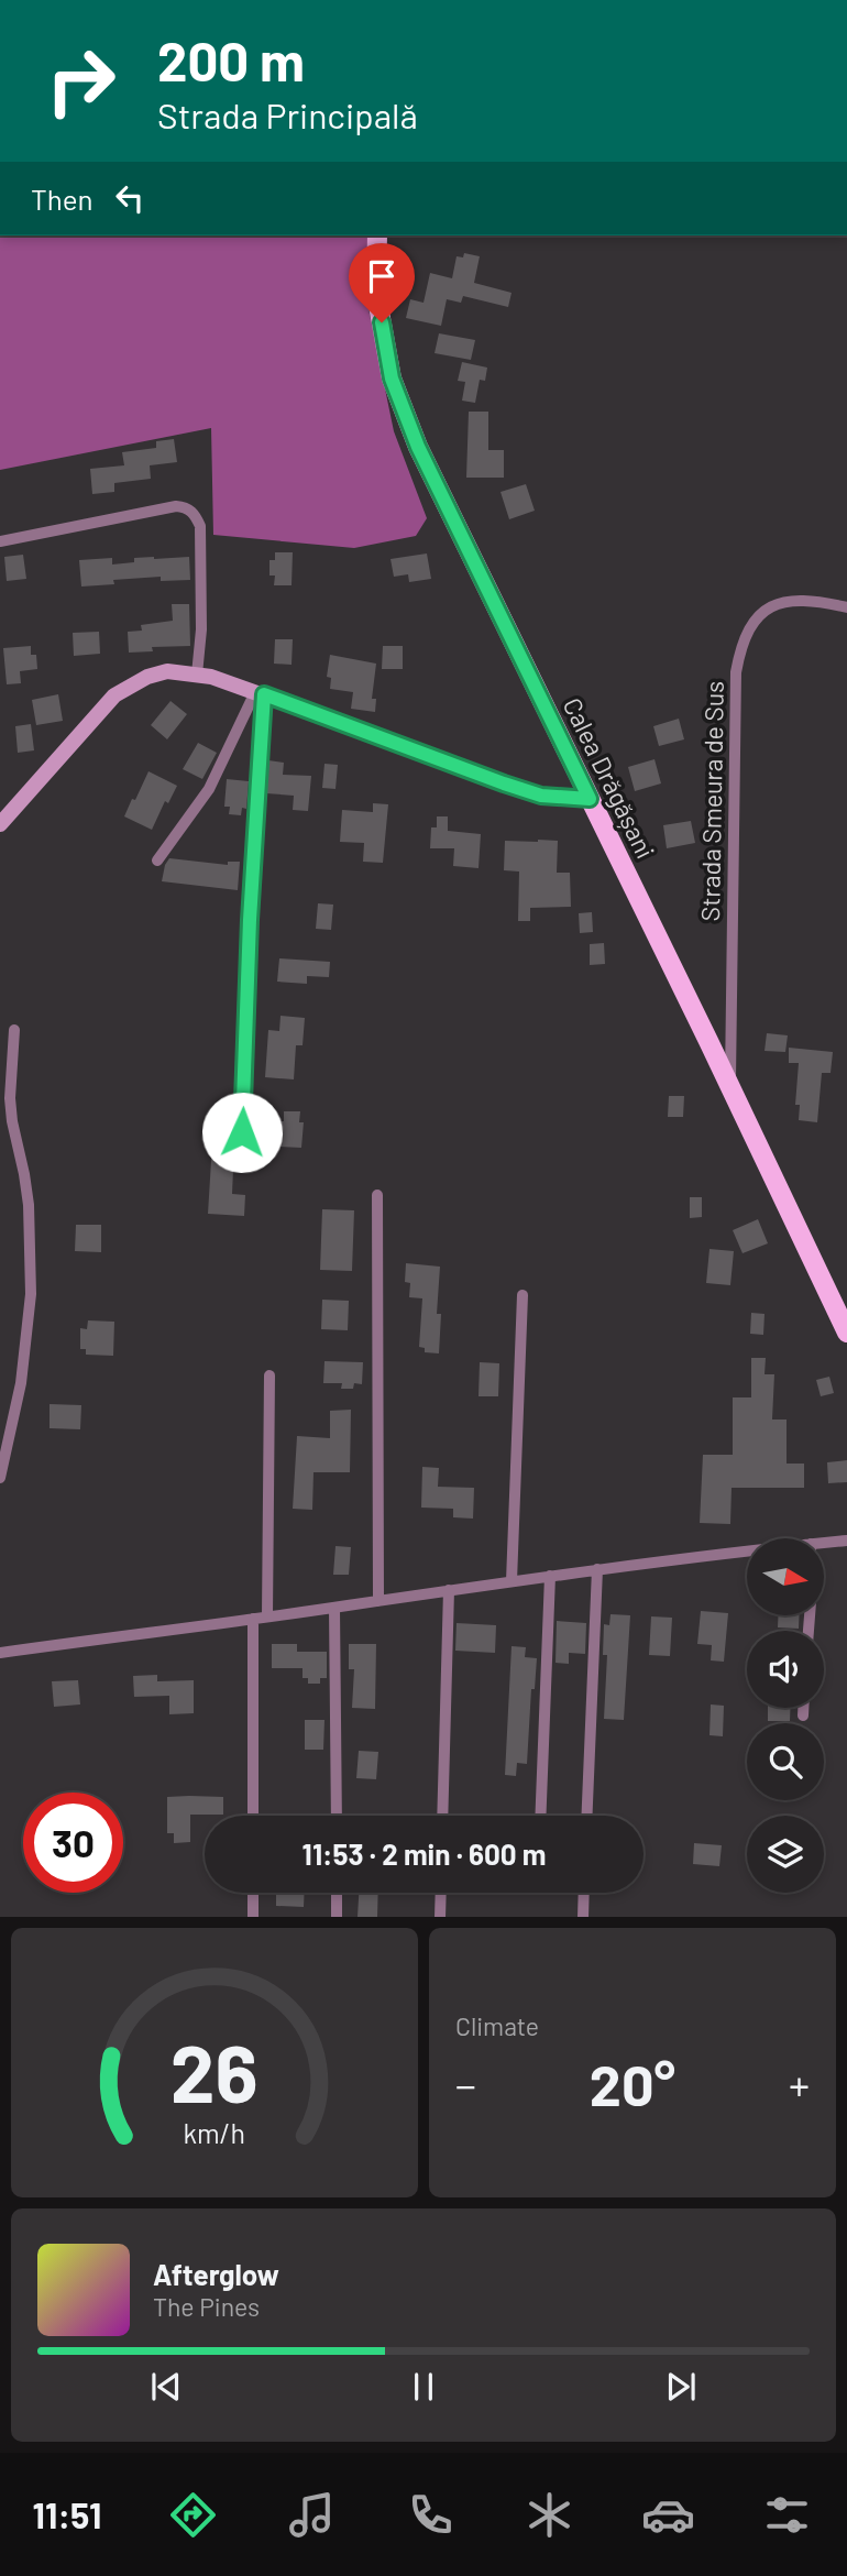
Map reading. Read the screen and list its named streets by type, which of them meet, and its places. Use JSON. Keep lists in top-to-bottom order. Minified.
{"streets":{"main road":["Calea Drăgășani"],"street":["Strada Smeura de Sus"]},"crossings":[["Calea Drăgășani","Strada Smeura de Sus"]],"north":"right","page":{"turn":["200 m","Strada Principală"],"then":"Then","limit":"30","trip":"11:53 · 2 min · 600 m","tile":"Climate","heat":["−","20°","+"],"song":["Afterglow","The Pines"],"tabs":"11:51","gauge":["26","km/h"]}}
